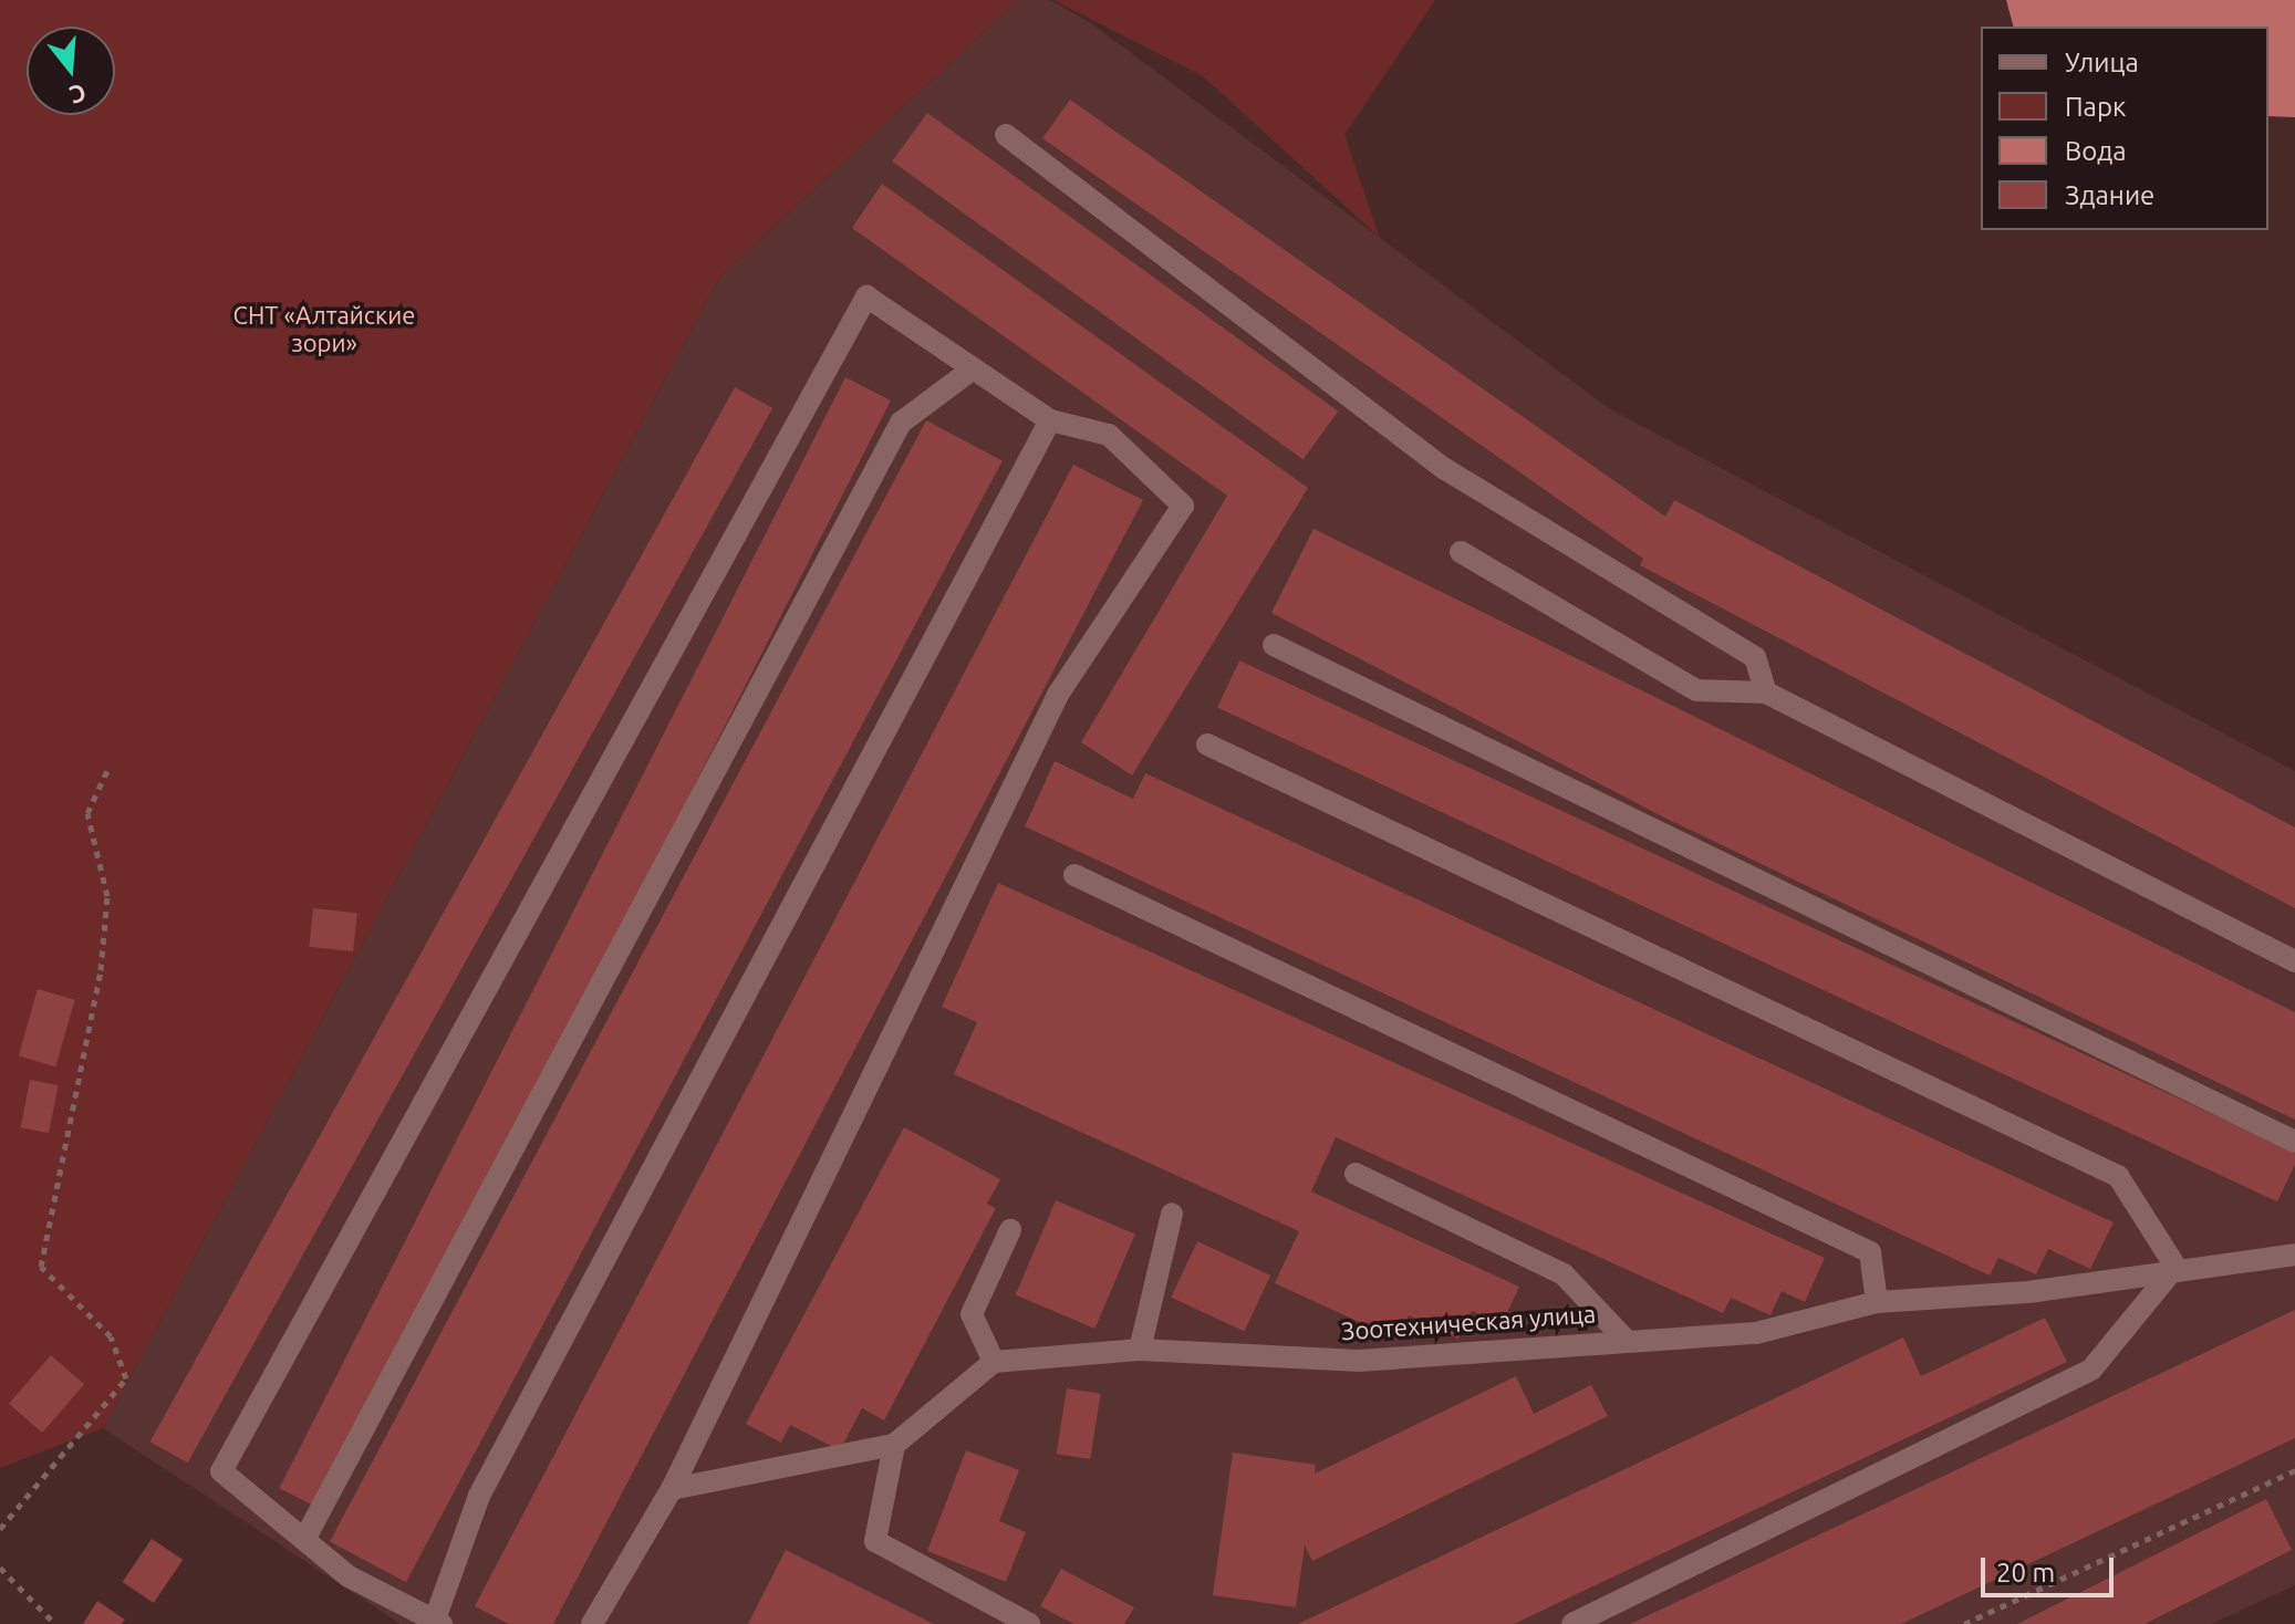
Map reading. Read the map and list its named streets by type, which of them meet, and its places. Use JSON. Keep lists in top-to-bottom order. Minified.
{"streets":{"street":["Зоотехническая улица"]},"parks":["СНТ «Алтайские зори»"],"legend":["Улица","Парк","Вода","Здание"],"scale_bar":"20 m","north":"bottom"}
